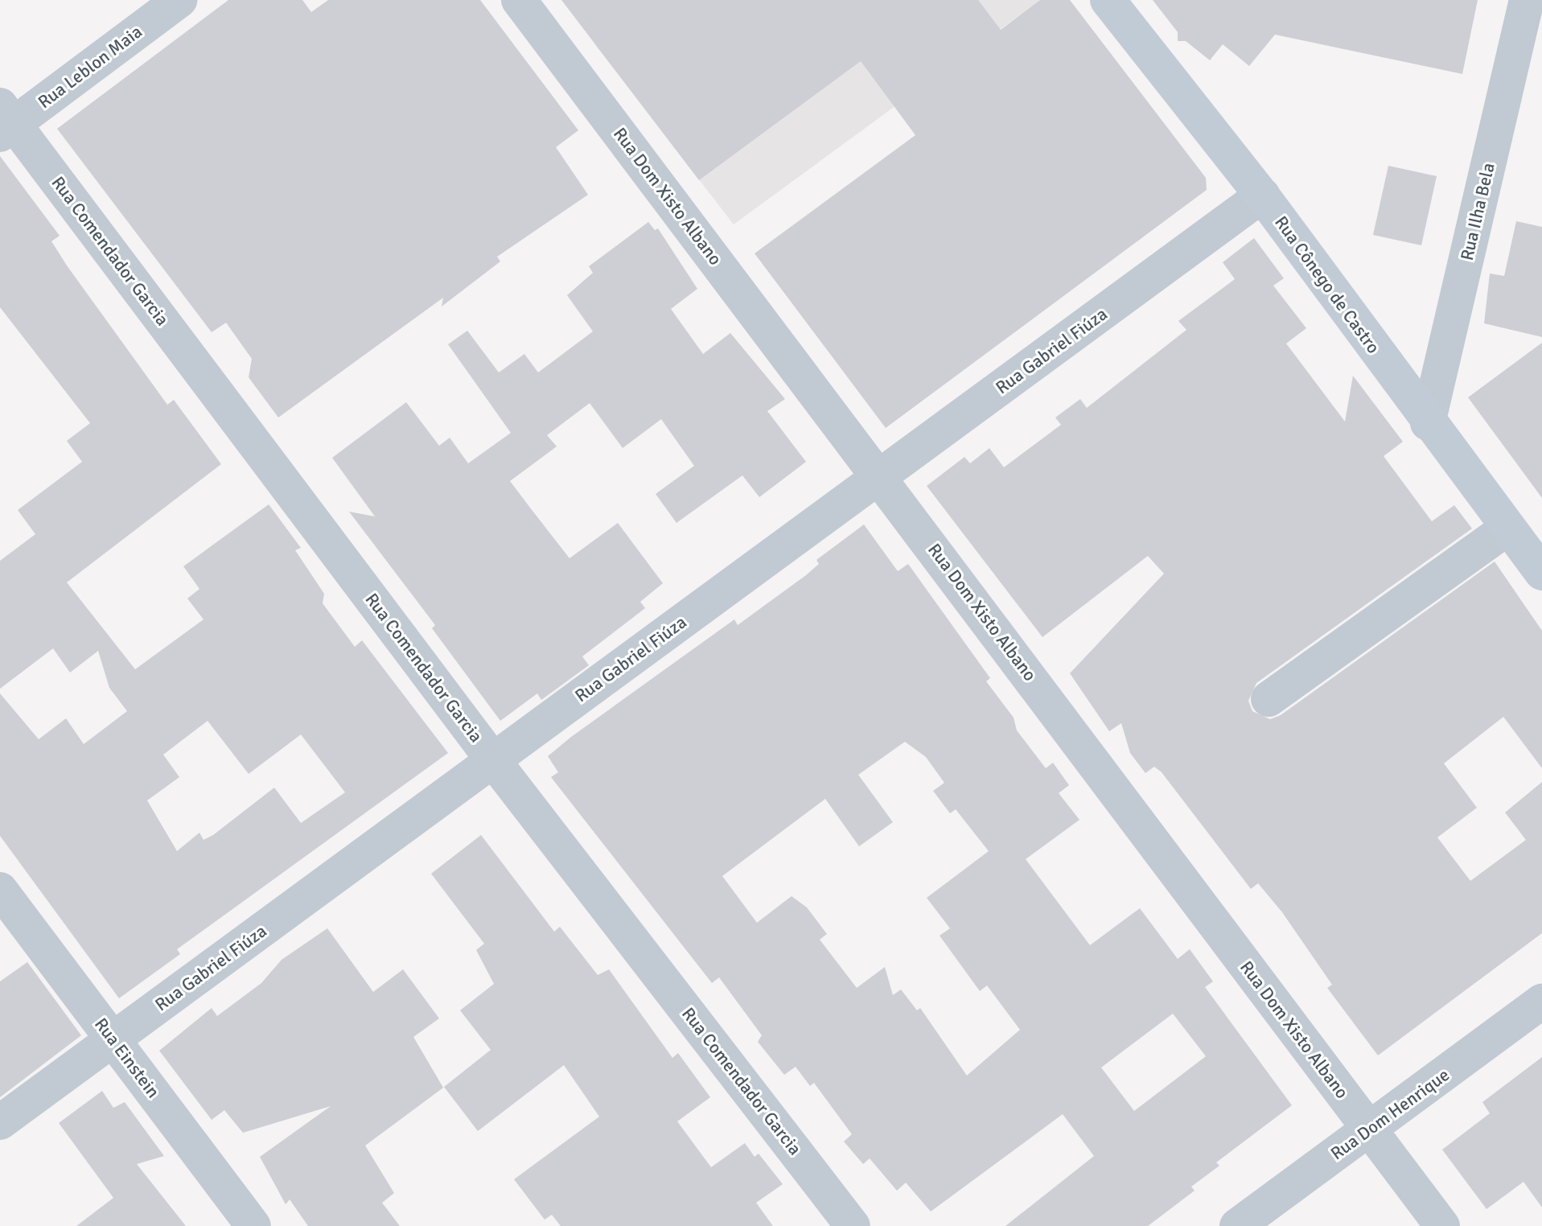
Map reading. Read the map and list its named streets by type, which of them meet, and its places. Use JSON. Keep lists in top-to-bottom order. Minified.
{"streets":{"main road":["Rua Cônego de Castro"],"street":["Rua Leblon Maia","Rua Dom Xisto Albano","Rua Ilha Bela","Rua Comendador Garcia","Rua Gabriel Fiúza","Rua Einstein","Rua Dom Henrique"]},"crossings":[["Rua Leblon Maia","Rua Comendador Garcia"],["Rua Dom Xisto Albano","Rua Gabriel Fiúza"],["Rua Dom Xisto Albano","Rua Dom Henrique"],["Rua Ilha Bela","Rua Cônego de Castro"],["Rua Comendador Garcia","Rua Gabriel Fiúza"],["Rua Cônego de Castro","Rua Gabriel Fiúza"],["Rua Gabriel Fiúza","Rua Einstein"]]}
